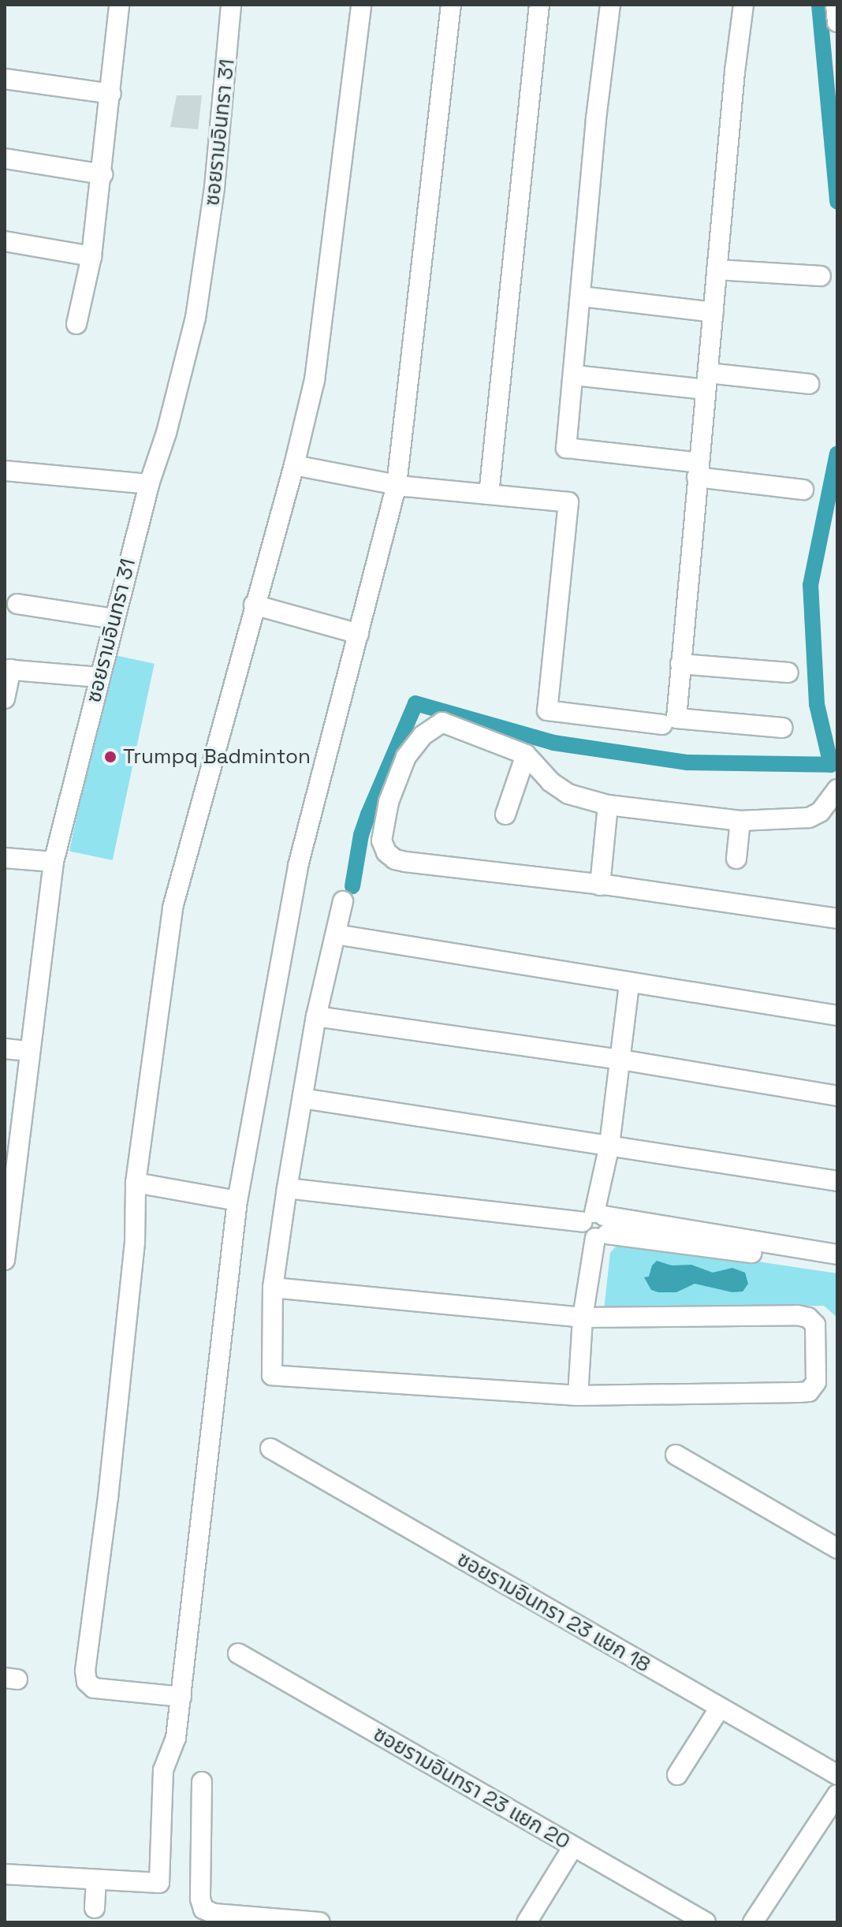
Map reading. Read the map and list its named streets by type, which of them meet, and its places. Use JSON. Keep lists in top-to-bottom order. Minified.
{"streets":{"street":["ซอยรามอินทรา 31","ซอยรามอินทรา 23 แยก 18","ซอยรามอินทรา 23 แยก 20"]},"places":["Trumpq Badminton"]}
